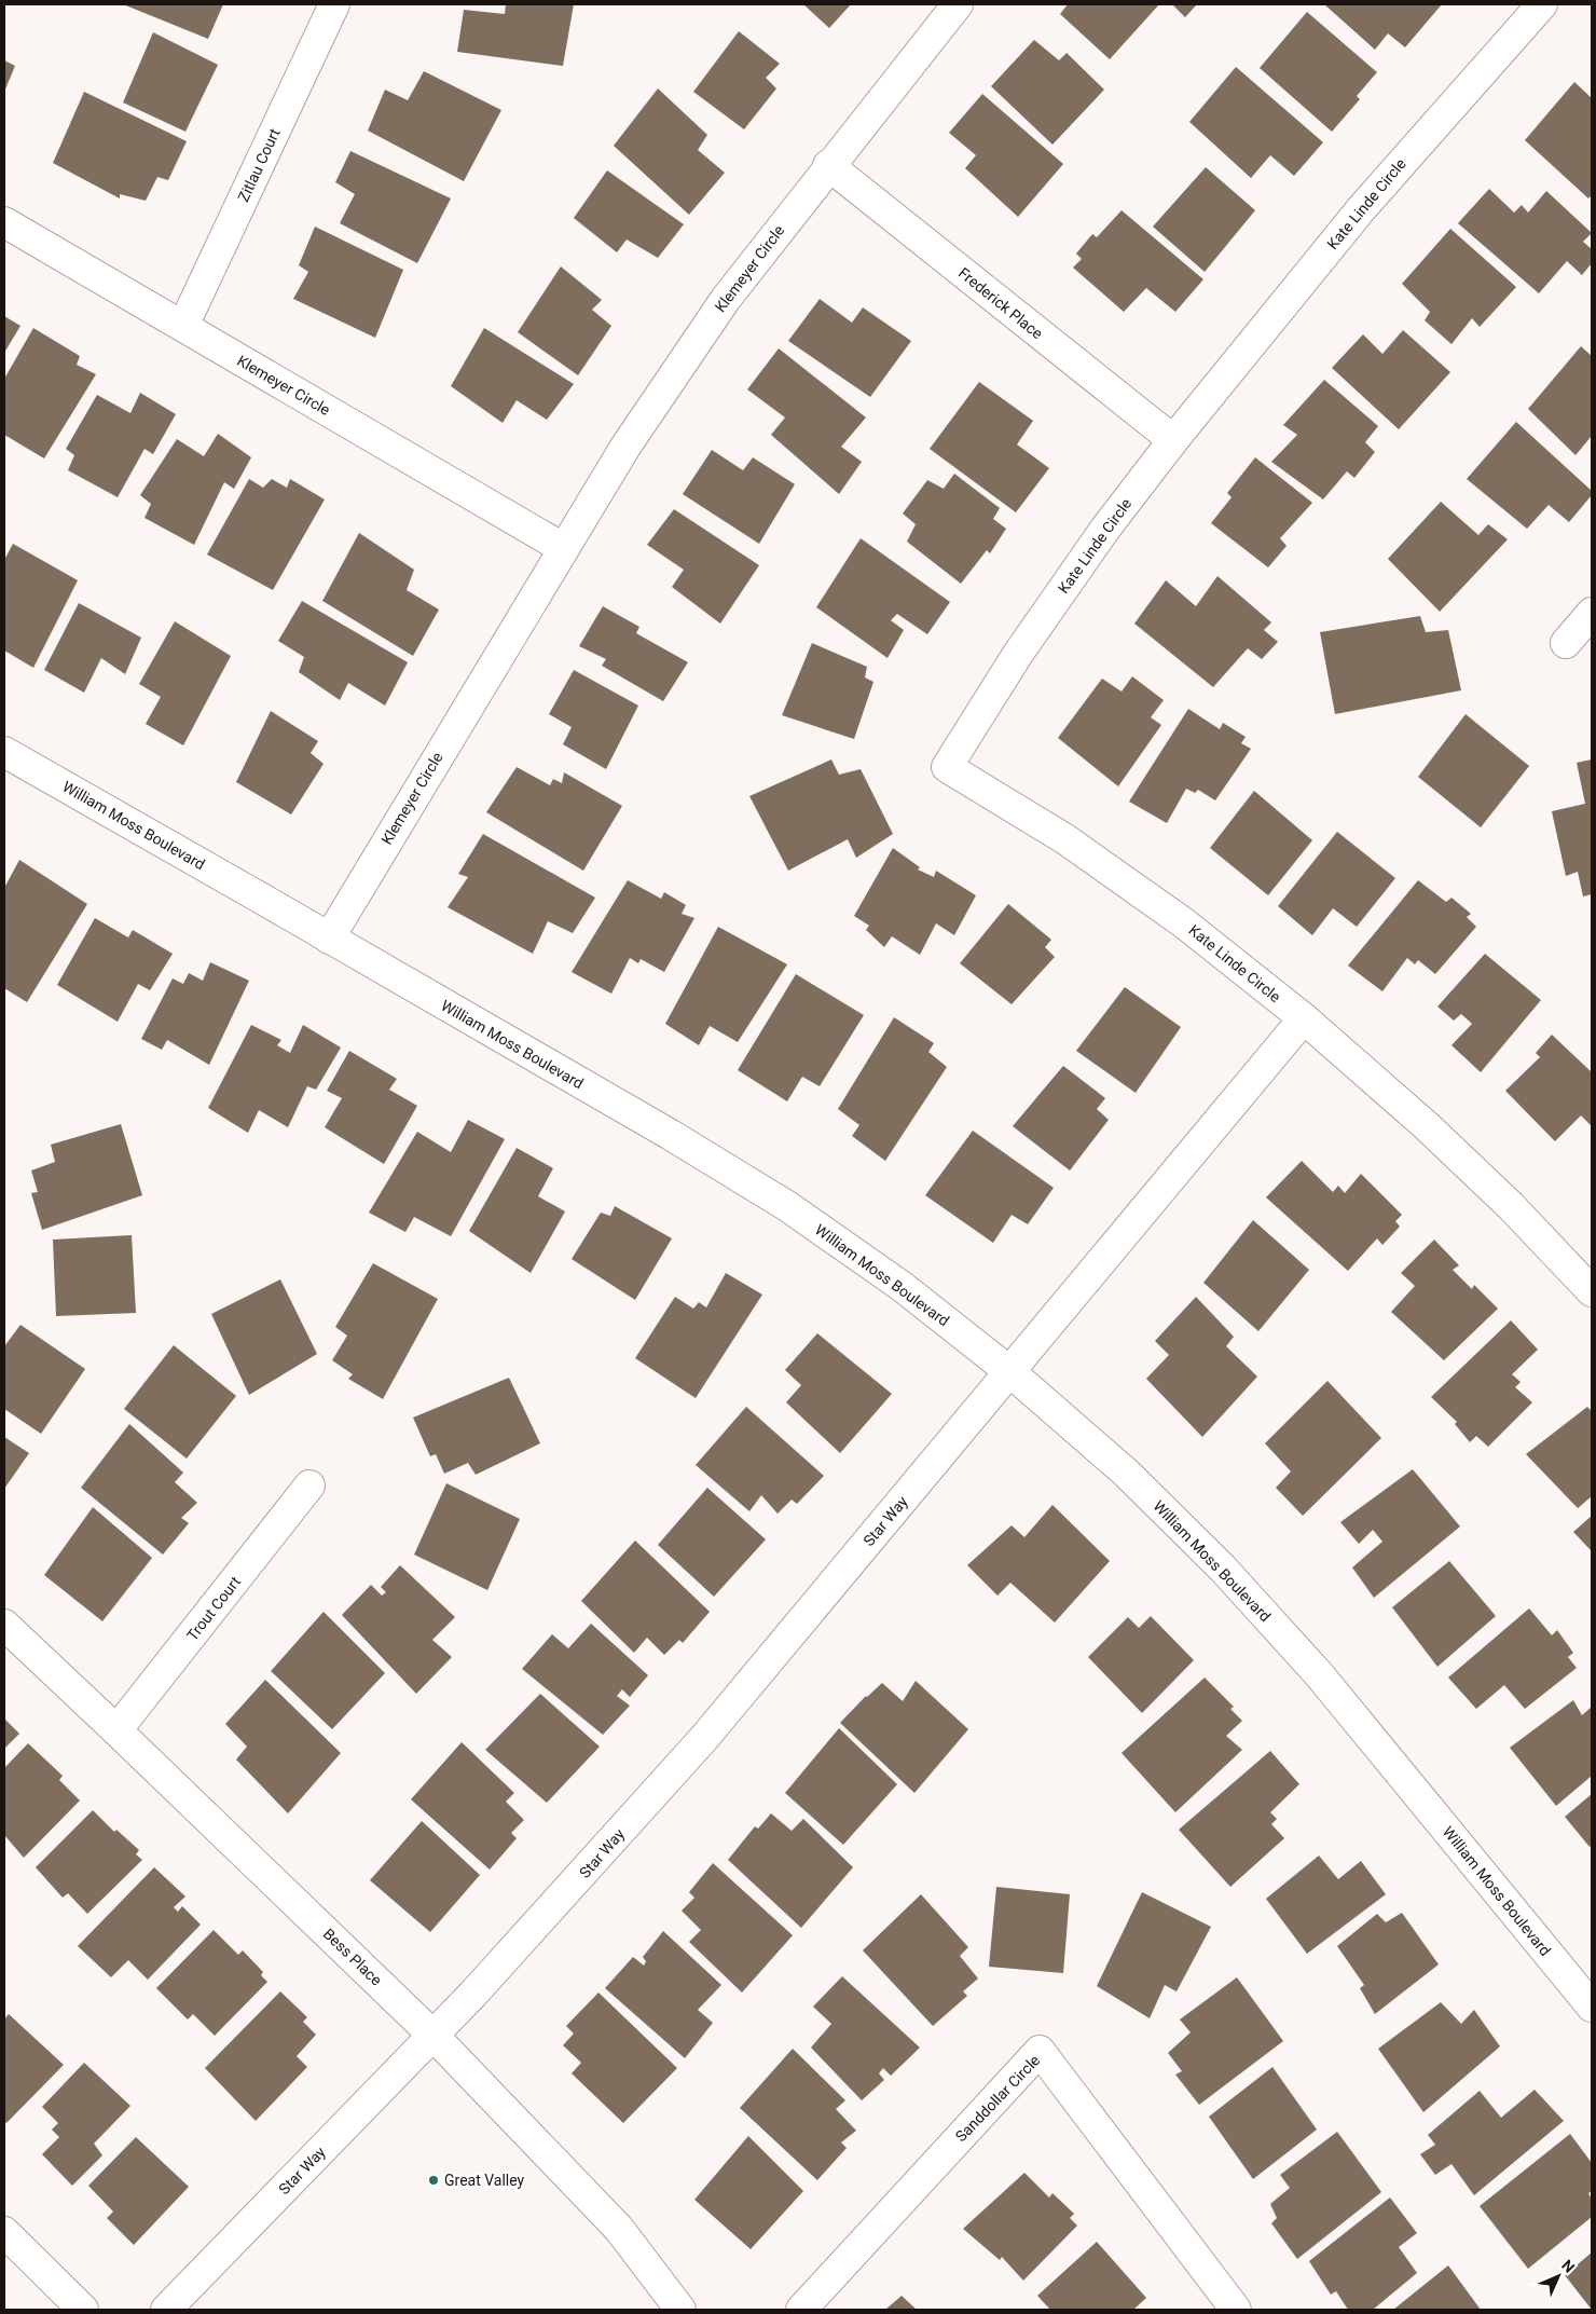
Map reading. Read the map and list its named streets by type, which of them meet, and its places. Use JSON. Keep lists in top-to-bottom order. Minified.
{"streets":{"street":["Zitlau Court","Kate Linde Circle","Klemeyer Circle","Frederick Place","William Moss Boulevard","Star Way","Trout Court","Bess Place","Sanddollar Circle"]},"crossings":[["Zitlau Court","Klemeyer Circle"],["Kate Linde Circle","Frederick Place"],["Klemeyer Circle","Frederick Place"],["Klemeyer Circle","William Moss Boulevard"],["William Moss Boulevard","Star Way"],["Star Way","Bess Place"],["Trout Court","Bess Place"]],"places":["Great Valley"],"north":"top right"}
